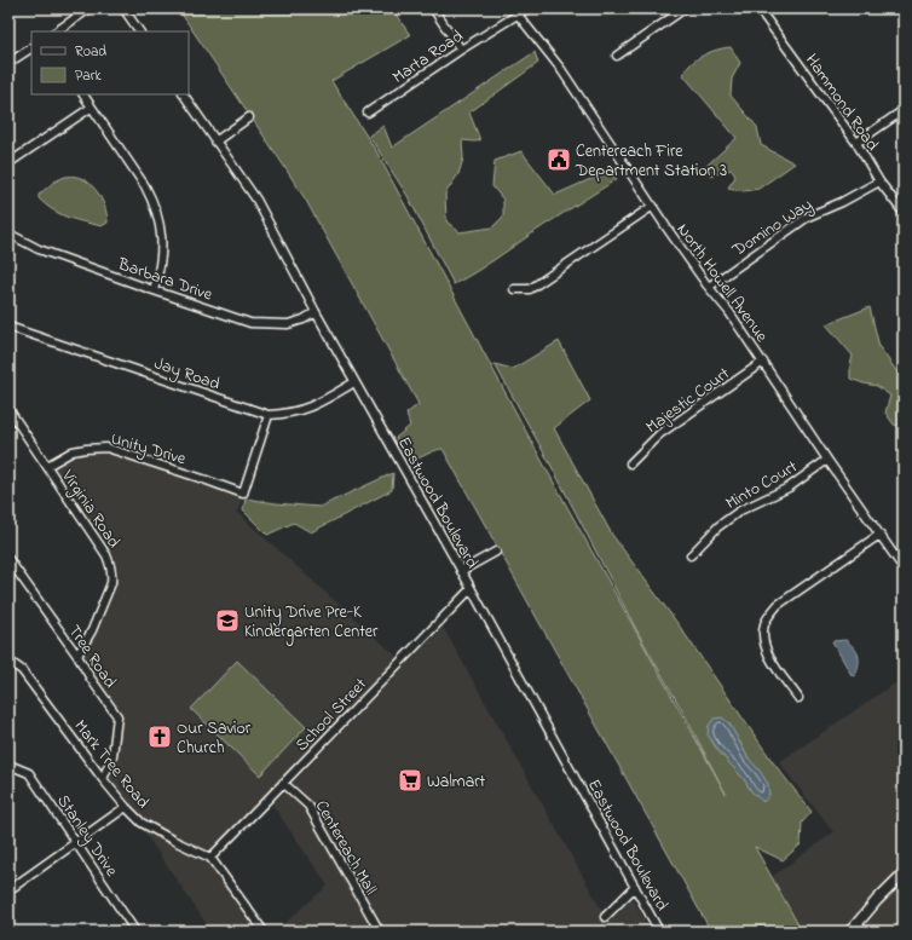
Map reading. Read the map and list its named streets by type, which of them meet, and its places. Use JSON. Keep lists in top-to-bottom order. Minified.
{"streets":{"street":["Marta Road","Hammond Road","Domino Way","Barbara Drive","North Howell Avenue","Jay Road","Majestic Court","Unity Drive","Minto Court","Eastwood Boulevard","Virginia Road","Tree Road","School Street","Mark Tree Road","Stanley Drive","Centereach Mall"]},"crossings":[["Marta Road","North Howell Avenue"],["Hammond Road","Domino Way"],["Domino Way","North Howell Avenue"],["Barbara Drive","Eastwood Boulevard"],["North Howell Avenue","Majestic Court"],["North Howell Avenue","Minto Court"],["Jay Road","Unity Drive"],["Jay Road","Eastwood Boulevard"],["Unity Drive","Virginia Road"],["Eastwood Boulevard","School Street"],["Virginia Road","Tree Road"],["Tree Road","Mark Tree Road"],["School Street","Mark Tree Road"],["School Street","Centereach Mall"]],"places":{"public building":["Centereach Fire Department Station 3"],"school or university":["Unity Drive Pre-K Kindergarten Center"],"church":["Our Savior Church"],"supermarket":["Walmart"]},"legend":["Road","Park"]}
